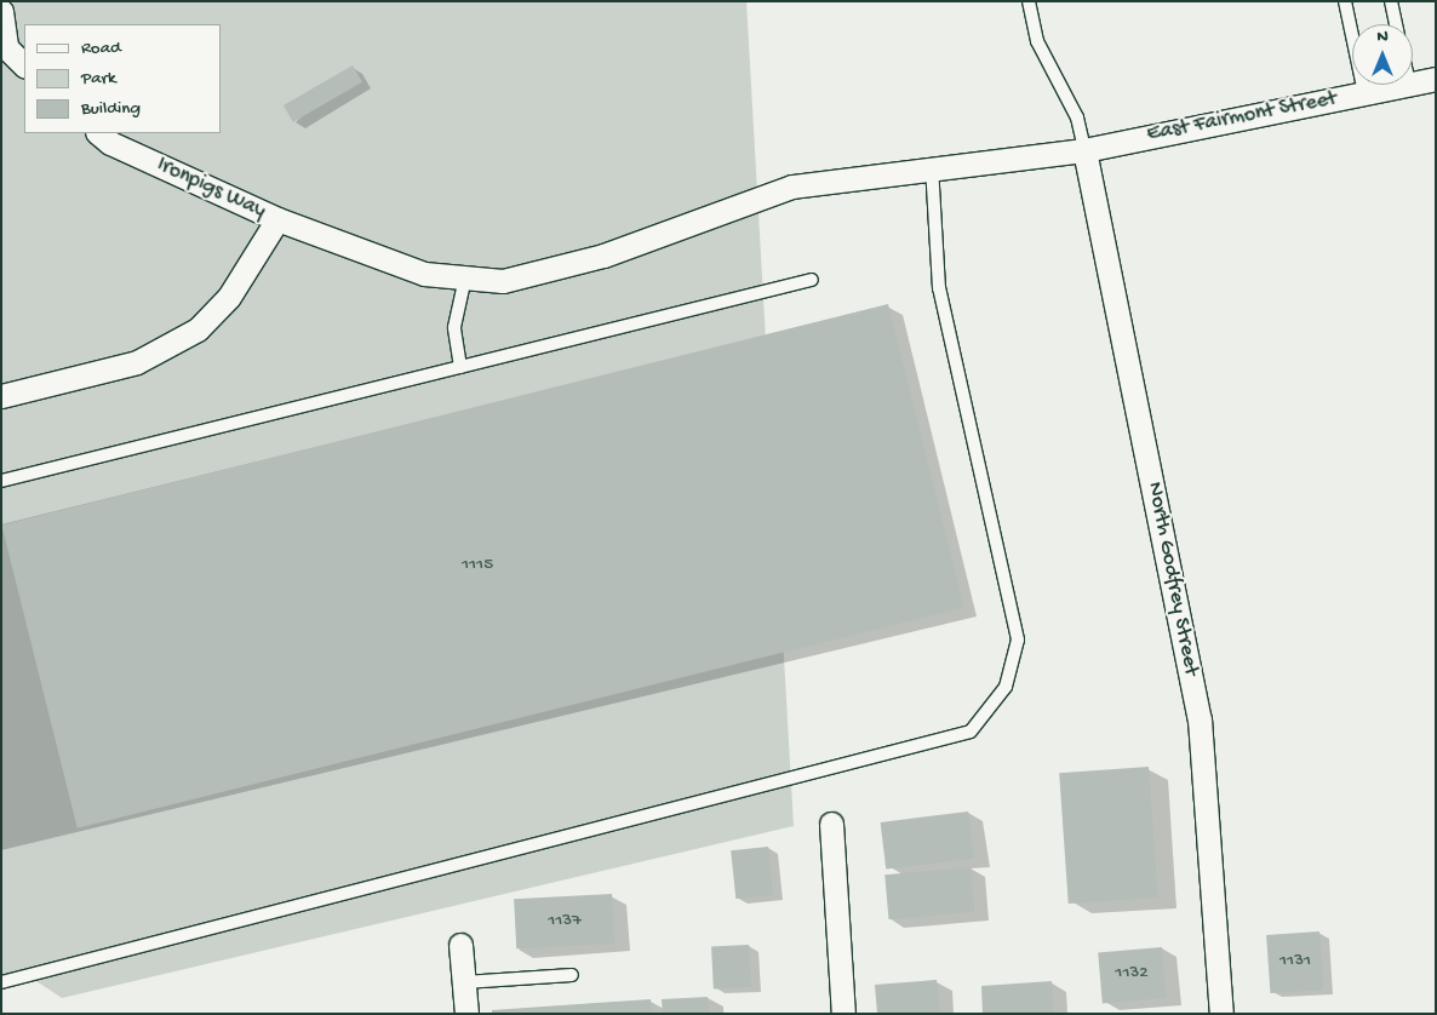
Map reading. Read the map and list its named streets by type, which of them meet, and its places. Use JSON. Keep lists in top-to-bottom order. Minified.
{"streets":{"street":["East Fairmont Street","Ironpigs Way","North Godfrey Street"]},"crossings":[["East Fairmont Street","Ironpigs Way"],["East Fairmont Street","North Godfrey Street"]],"house_numbers":["1115","1137","1131","1132"],"legend":["Road","Park","Building"],"north":"top"}
